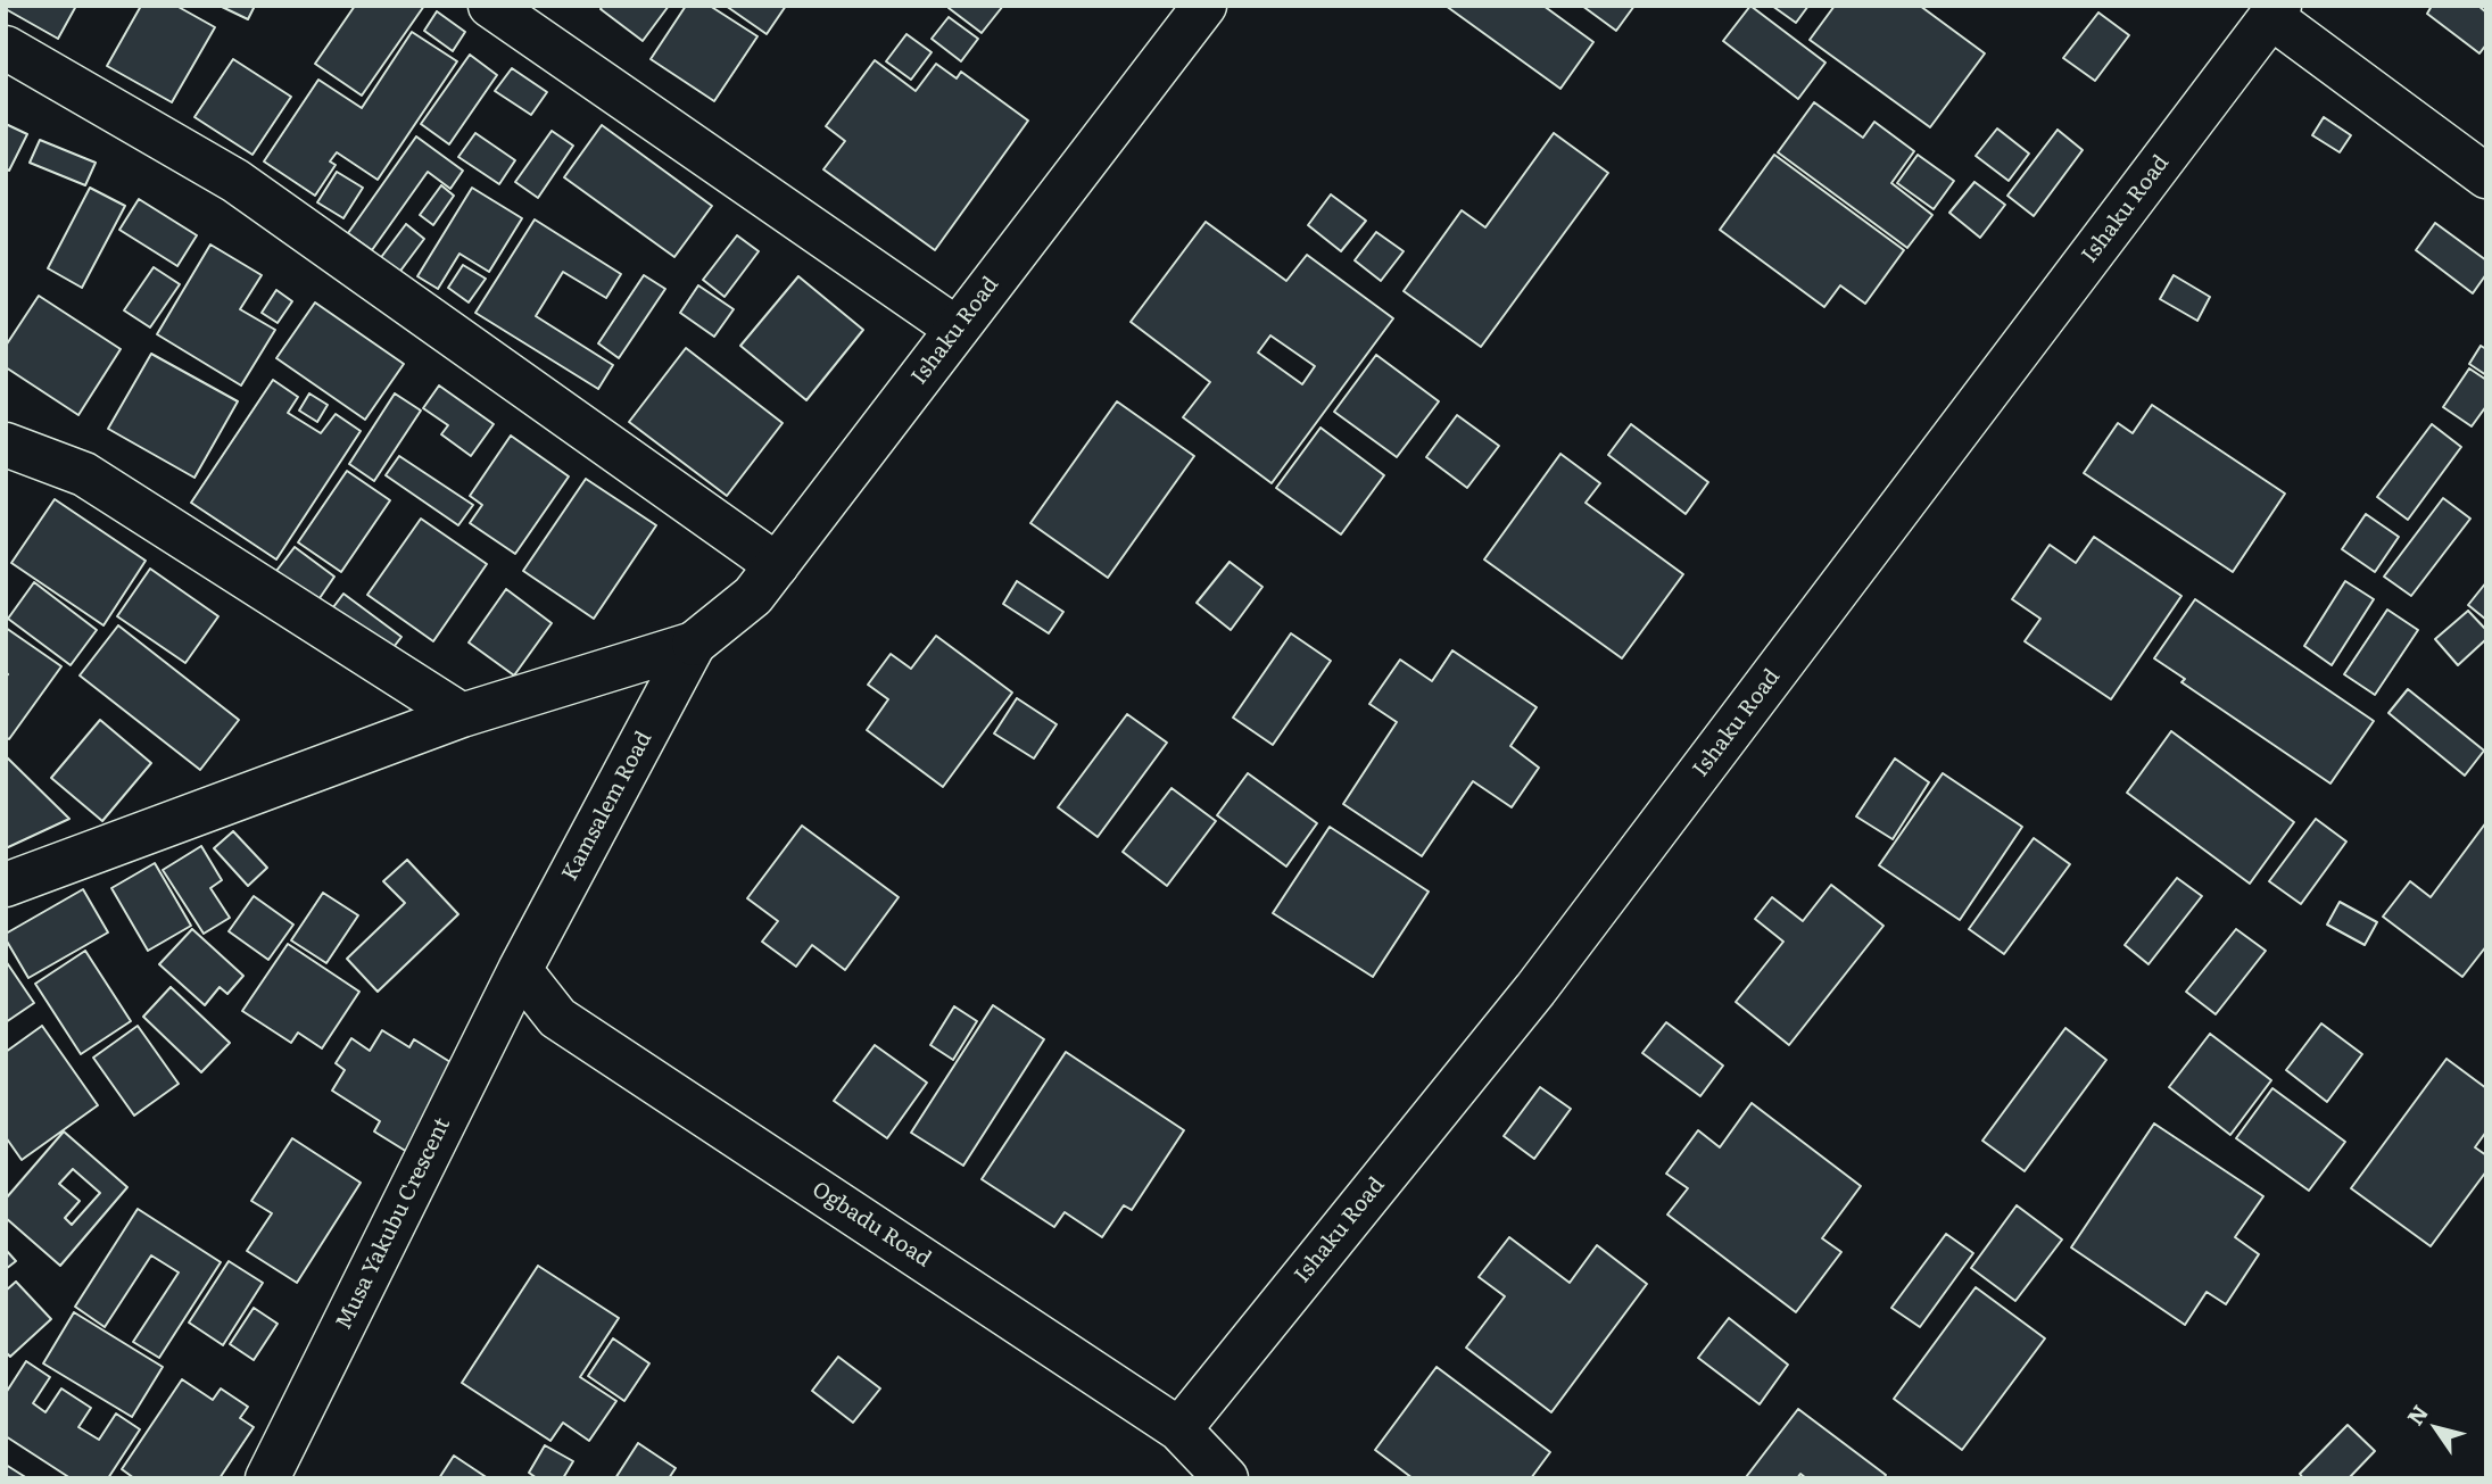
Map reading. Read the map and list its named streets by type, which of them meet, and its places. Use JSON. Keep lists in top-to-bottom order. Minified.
{"streets":{"street":["Ishaku Road","Kamsalem Road","Musa Yakubu Crescent","Ogbadu Road"]},"crossings":[["Ishaku Road","Kamsalem Road"],["Ishaku Road","Ogbadu Road"],["Kamsalem Road","Musa Yakubu Crescent"],["Kamsalem Road","Ogbadu Road"],["Musa Yakubu Crescent","Ogbadu Road"]],"north":"top left"}
